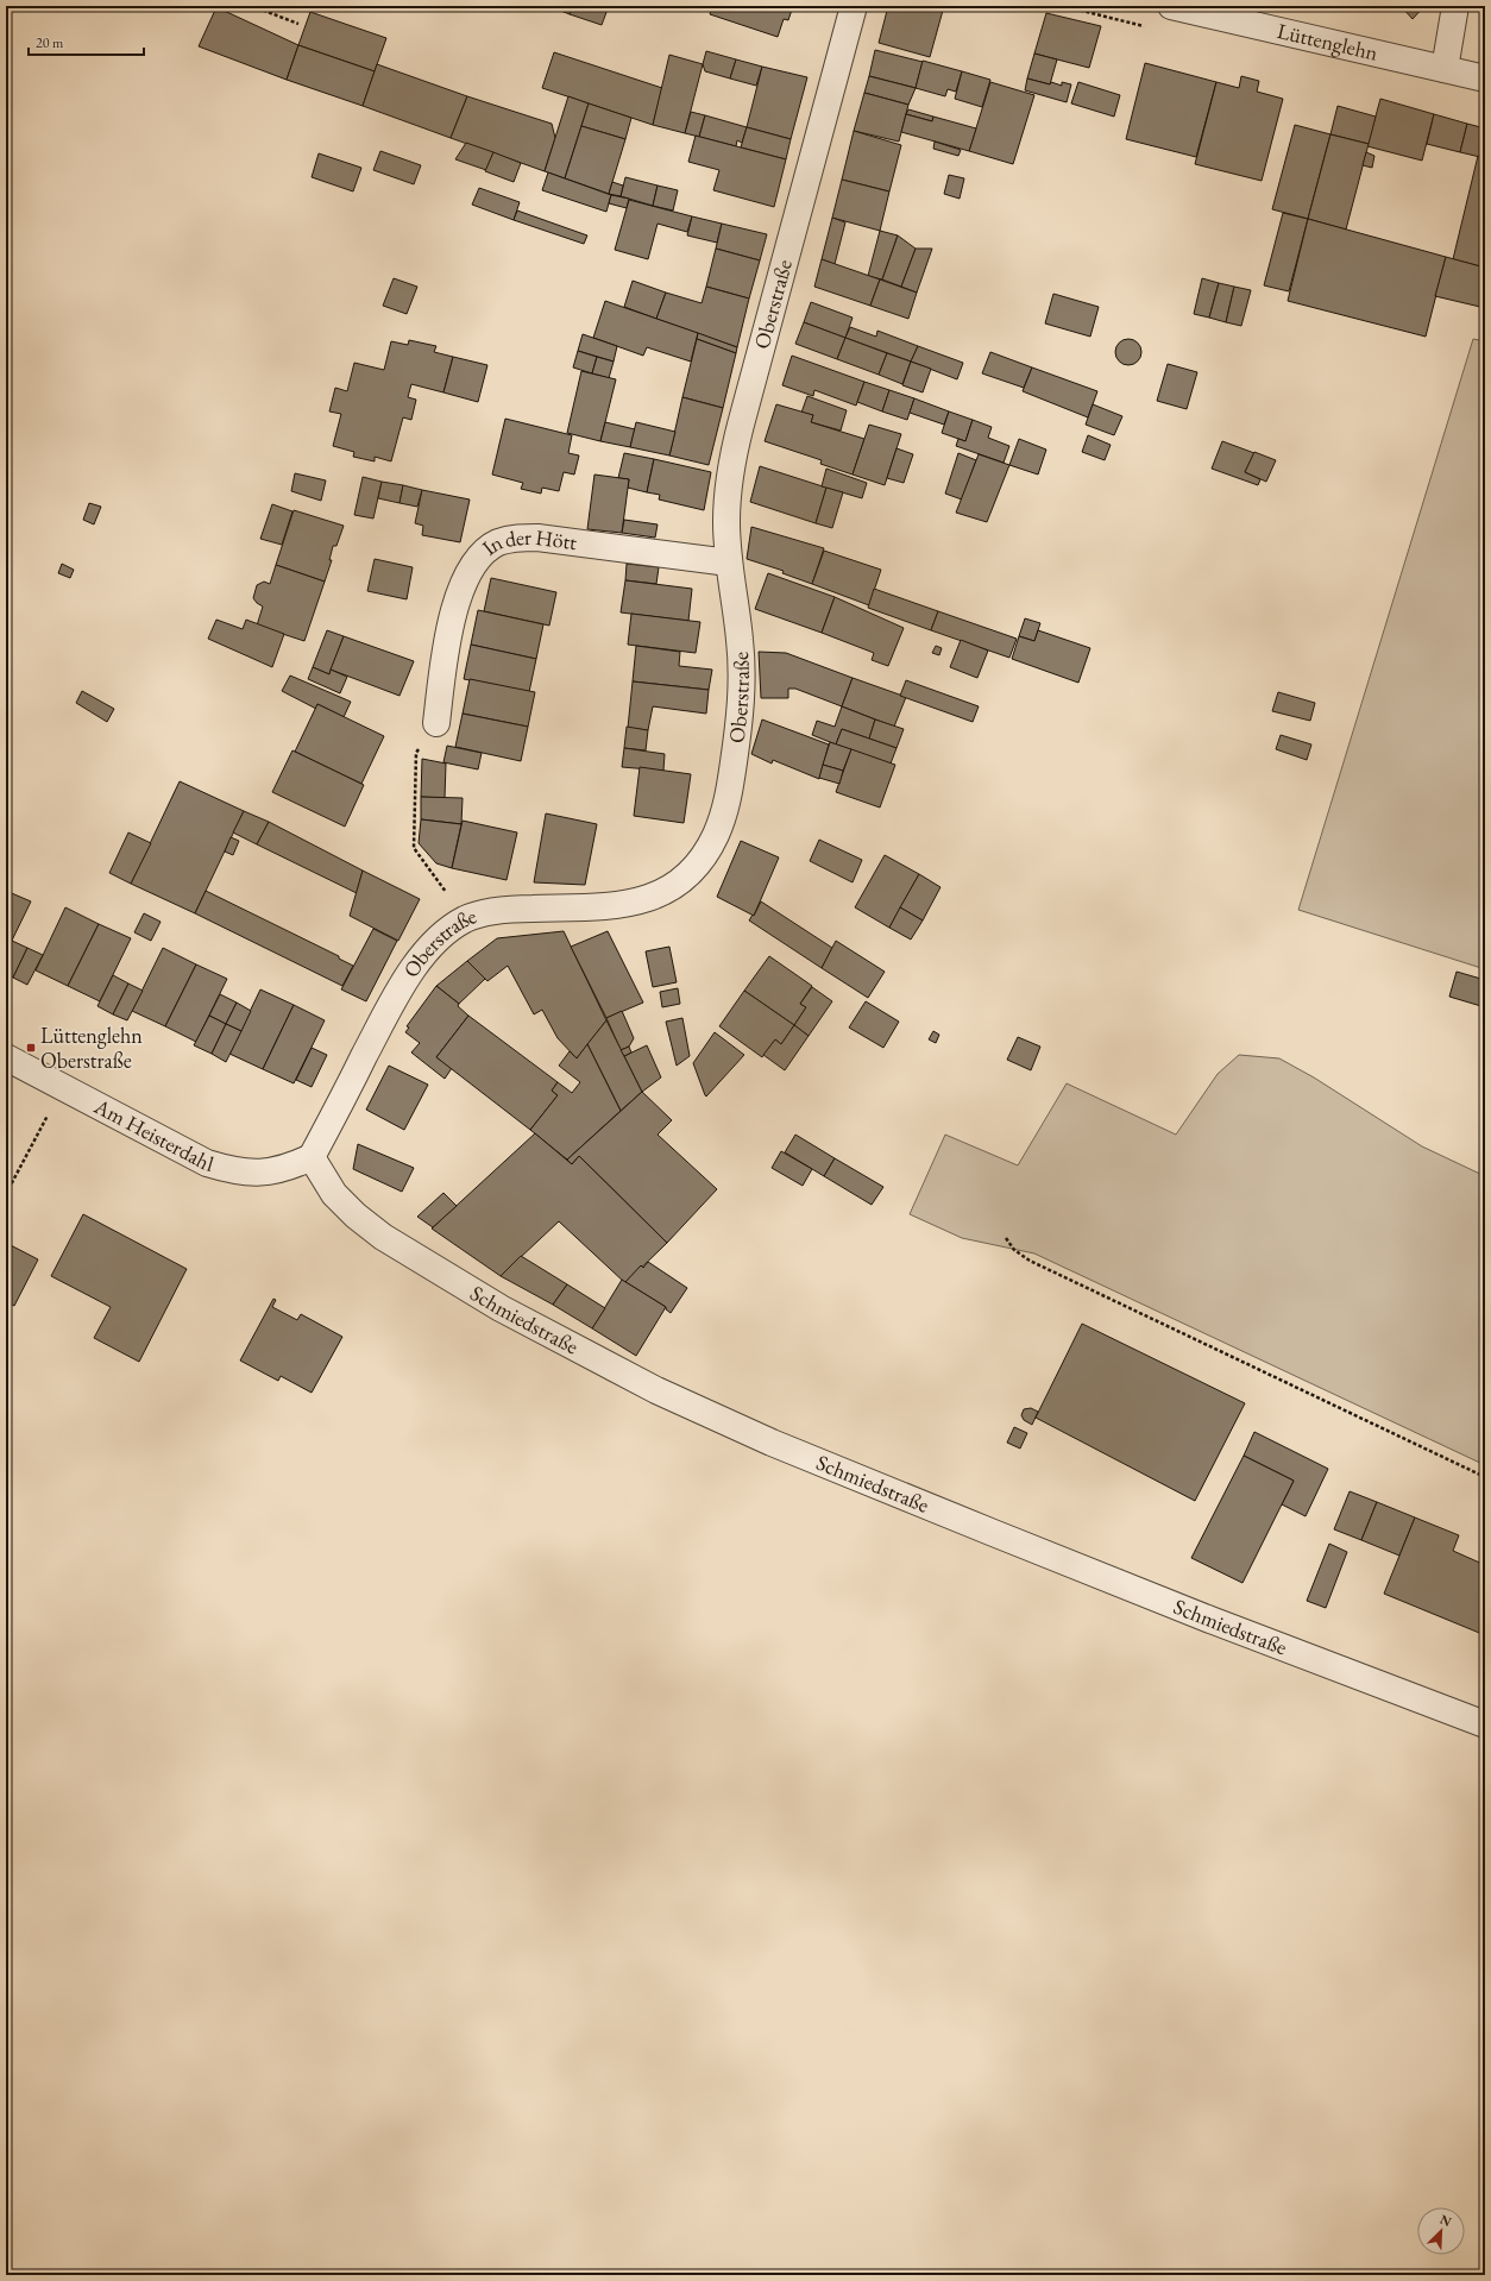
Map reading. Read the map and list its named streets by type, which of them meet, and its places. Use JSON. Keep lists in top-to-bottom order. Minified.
{"streets":{"street":["Lüttenglehn","Oberstraße","In der Hött","Am Heisterdahl","Schmiedstraße"]},"crossings":[["Oberstraße","In der Hött"],["Oberstraße","Am Heisterdahl"],["Oberstraße","Schmiedstraße"],["Am Heisterdahl","Schmiedstraße"]],"places":{"transit":["Lüttenglehn Oberstraße"]},"scale_bar":"20 m","north":"top right"}
